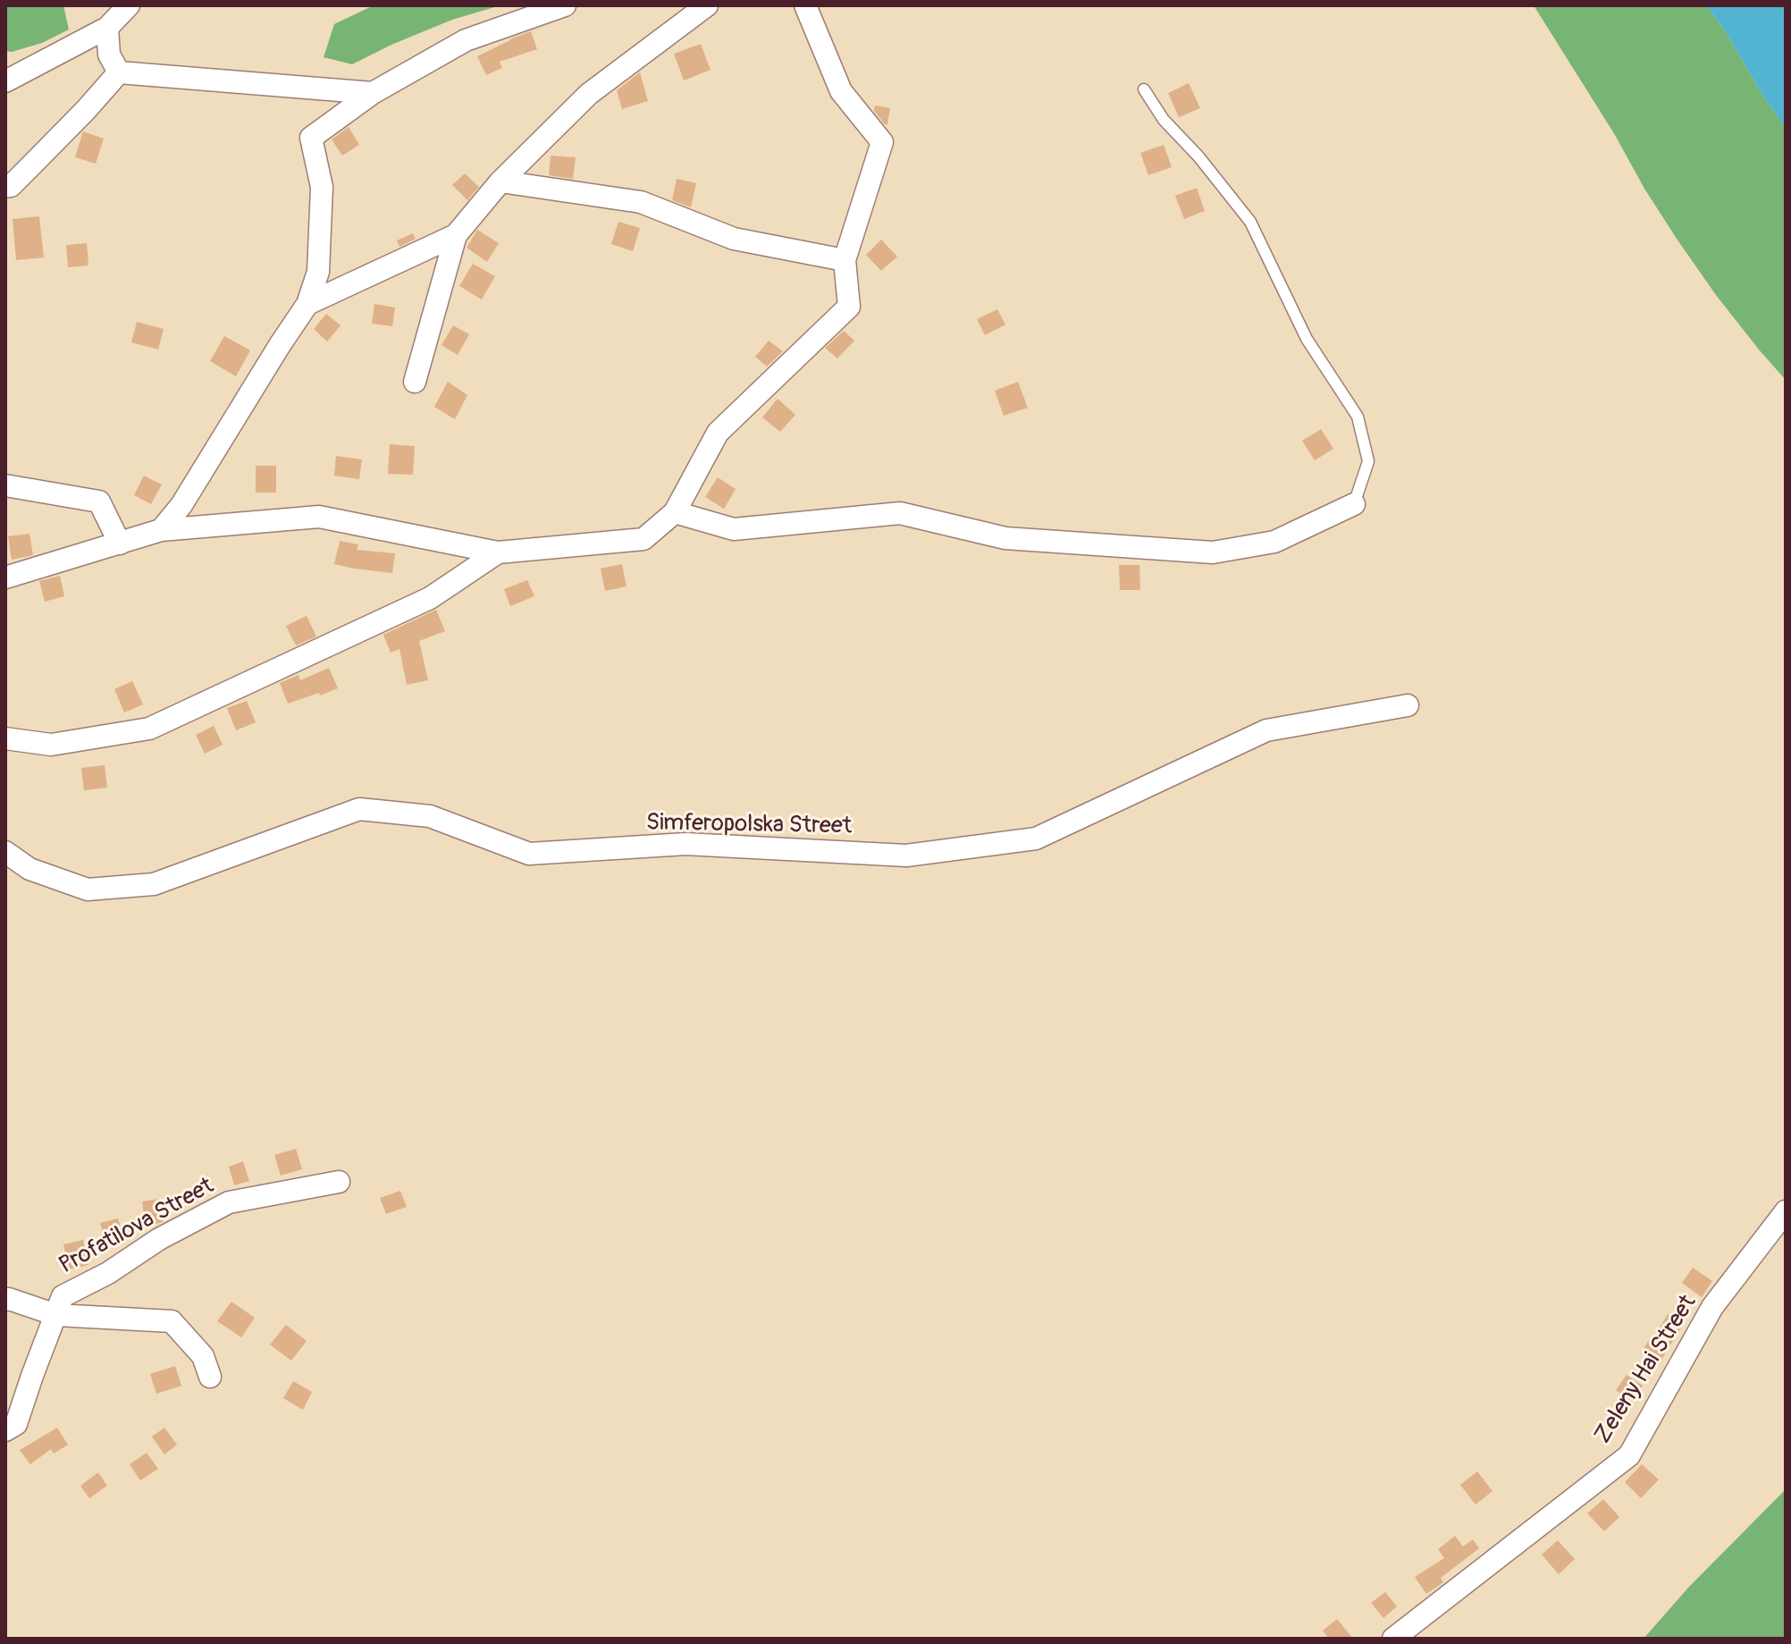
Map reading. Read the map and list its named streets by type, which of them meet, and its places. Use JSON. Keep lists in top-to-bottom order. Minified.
{"streets":{"street":["Simferopolska Street","Profatilova Street","Zeleny Hai Street"]}}
